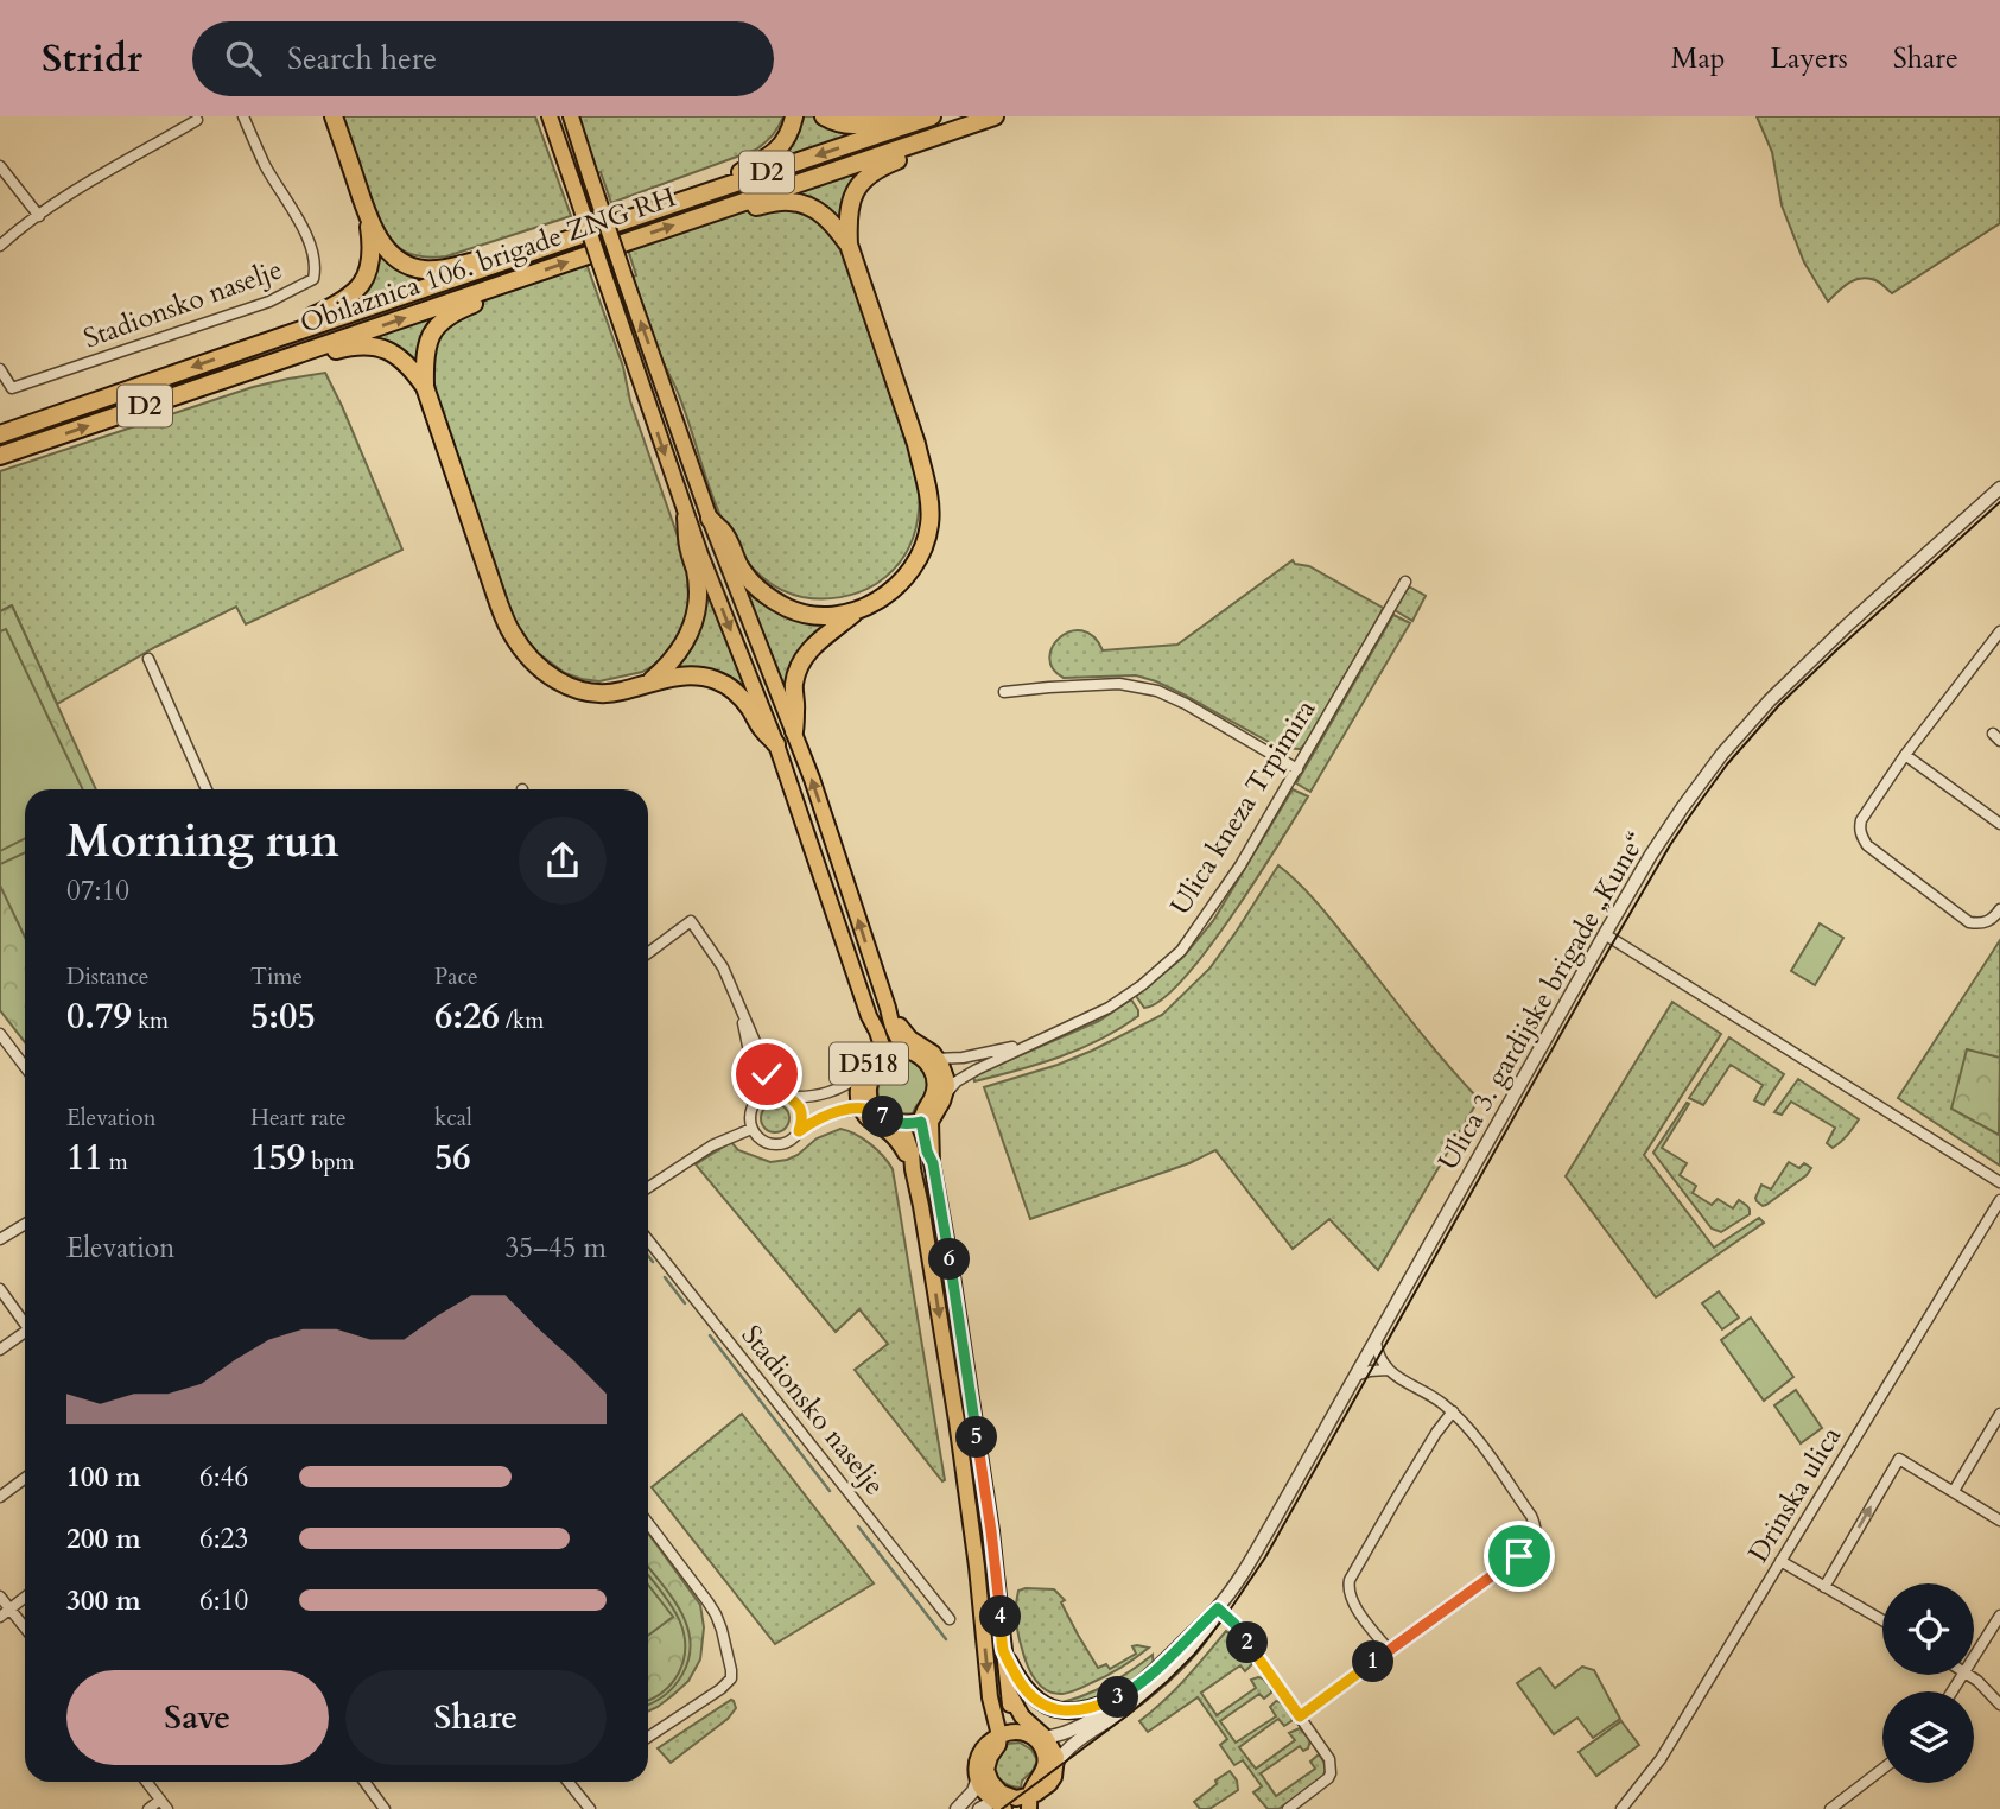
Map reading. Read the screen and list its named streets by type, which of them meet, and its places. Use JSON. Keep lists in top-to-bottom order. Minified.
{"streets":{"highway":["D2","Obilaznica 106. brigade ZNG RH"],"main road":["D518"],"street":["Stadionsko naselje","Ulica kneza Trpimira","Ulica 3. gardijske brigade „Kune“","Drinska ulica"]},"crossings":[["Ulica kneza Trpimira","D518"],["Ulica 3. gardijske brigade „Kune“","D518"]],"page":{"header":"Stridr","search":"Search here","nav":["Map","Layers","Share"],"heading":["Morning run","07:10"],"stats":[["Distance","0.79 km"],["Time","5:05"],["Pace","6:26 /km"],["Elevation","11 m"],["Heart rate","159 bpm"],["kcal","56"]],"pins":["7","6","5","4","2","1","3"],"chart":["Elevation","35–45 m"],"list":[{"name":"100 m","note":"6:46"},{"name":"200 m","note":"6:23"},{"name":"300 m","note":"6:10"}],"buttons":["Save","Share"]}}
